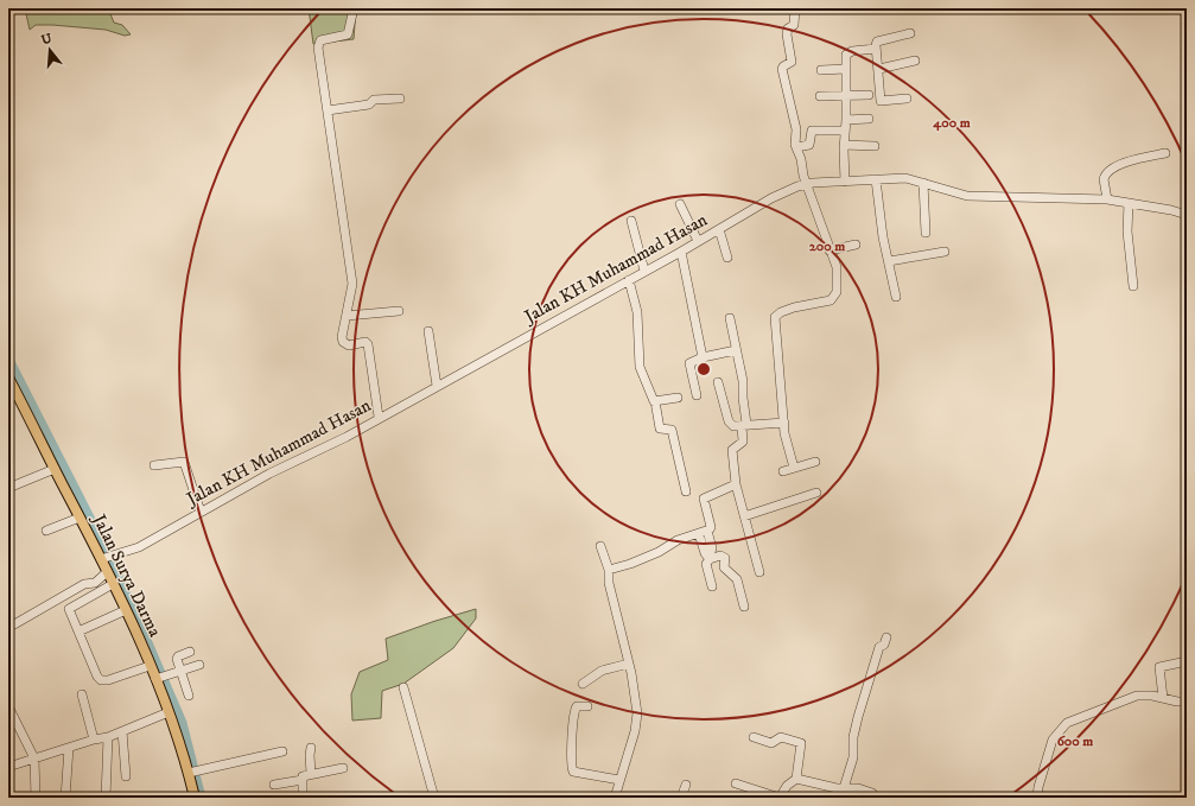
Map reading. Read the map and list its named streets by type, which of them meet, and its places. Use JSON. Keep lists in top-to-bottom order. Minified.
{"streets":{"main road":["Jalan Surya Darma"],"street":["Jalan KH Muhammad Hasan"]},"crossings":[["Jalan KH Muhammad Hasan","Jalan Surya Darma"]],"north":"top","rings":["400 m","200 m","600 m"]}
